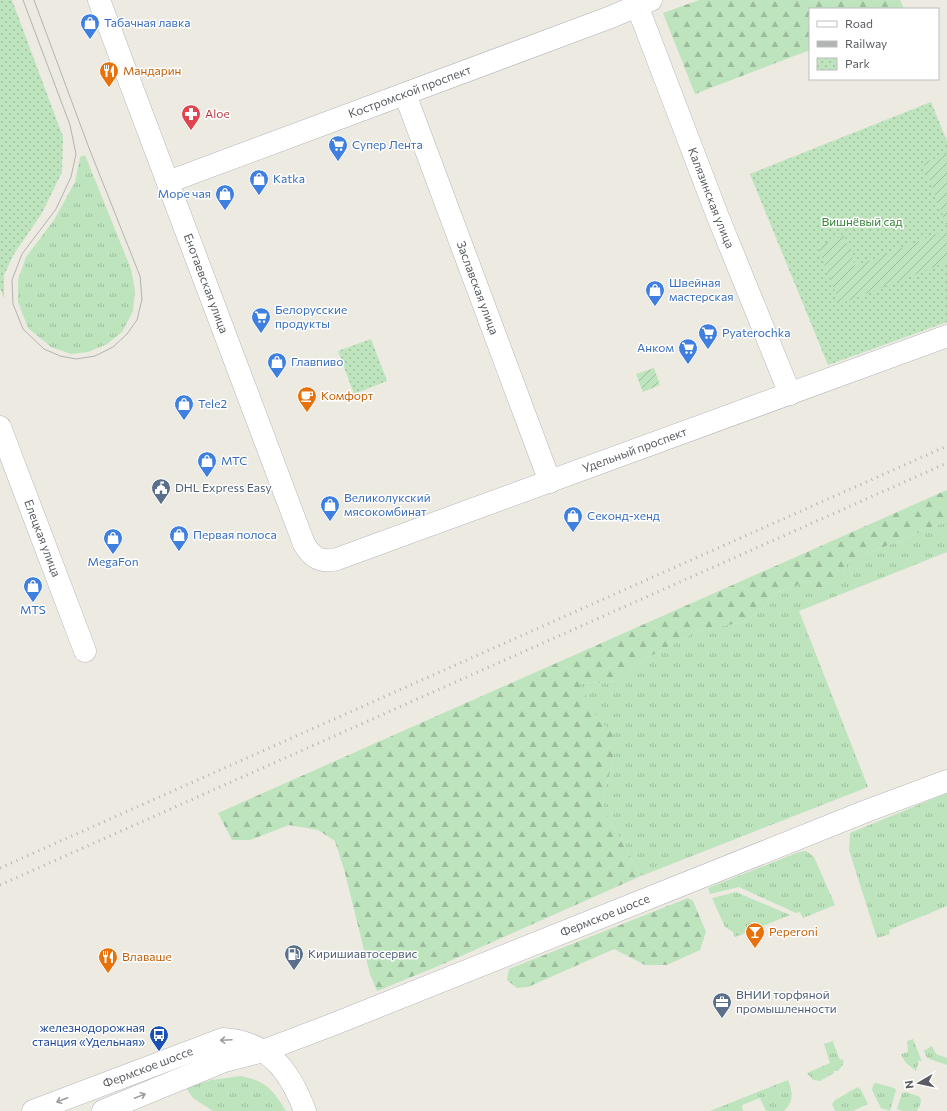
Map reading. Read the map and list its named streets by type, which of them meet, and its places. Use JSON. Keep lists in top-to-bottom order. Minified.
{"streets":{"street":["Костромской проспект","Калязинская улица","Енотаевская улица","Заславская улица","Удельный проспект","Елецкая улица","Фермское шоссе"]},"crossings":[["Костромской проспект","Калязинская улица"],["Костромской проспект","Енотаевская улица"],["Костромской проспект","Заславская улица"],["Калязинская улица","Удельный проспект"],["Енотаевская улица","Удельный проспект"],["Заславская улица","Удельный проспект"]],"parks":["Вишнёвый сад"],"places":{"shop":["Табачная лавка","Katka","Море чая","Швейная мастерская","Главпиво","Tele2","МТС","Великолукский мясокомбинат","Секонд-хенд","Первая полоса","MegaFon","MTS"],"restaurant":["Мандарин","Влаваше"],"pharmacy":["Aloe"],"supermarket":["Супер Лента","Белорусские продукты","Pyaterochka","Анком"],"cafe":["Комфорт"],"public building":["DHL Express Easy"],"bar":["Peperoni"],"fuel station":["Киришиавтосервис"],"office":["ВНИИ торфяной промышленности"],"bus stop":["железнодорожная станция «Удельная»"]},"legend":["Road","Railway","Park"],"north":"left"}
